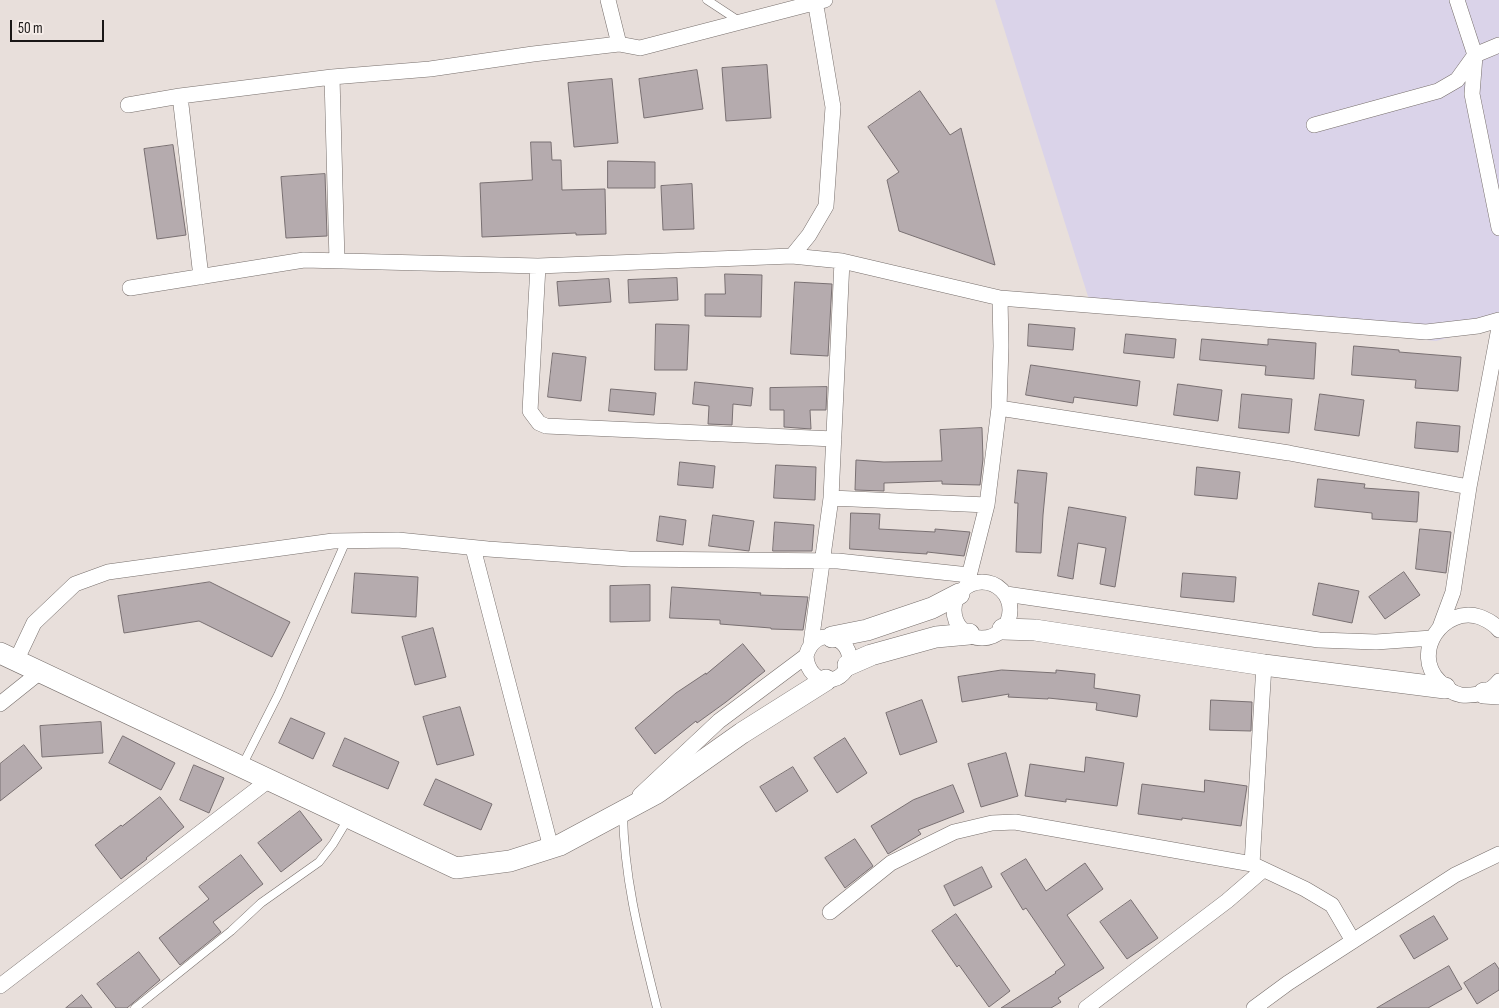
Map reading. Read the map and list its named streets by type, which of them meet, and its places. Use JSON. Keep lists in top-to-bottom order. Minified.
{"scale_bar":"50 m"}
